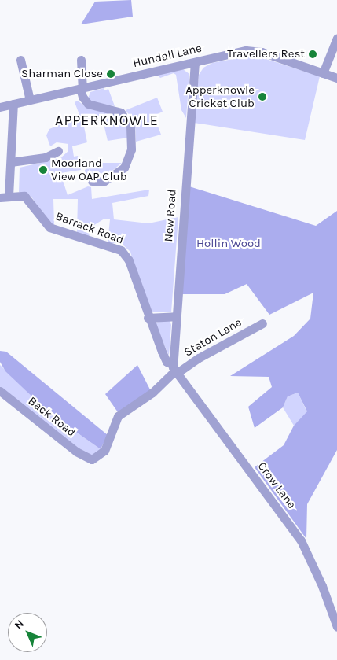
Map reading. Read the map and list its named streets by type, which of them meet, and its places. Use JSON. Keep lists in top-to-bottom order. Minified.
{"streets":{"street":["Hundall Lane","New Road","Barrack Road","Staton Lane","Back Road","Crow Lane"]},"crossings":[["Hundall Lane","New Road"],["New Road","Barrack Road"],["New Road","Staton Lane"],["New Road","Crow Lane"],["Barrack Road","Staton Lane"],["Barrack Road","Crow Lane"],["Staton Lane","Back Road"],["Staton Lane","Crow Lane"]],"districts":["APPERKNOWLE"],"parks":["Hollin Wood"],"places":["Travellers Rest","Sharman Close","Apperknowle Cricket Club","Moorland View OAP Club"],"north":"top left"}
